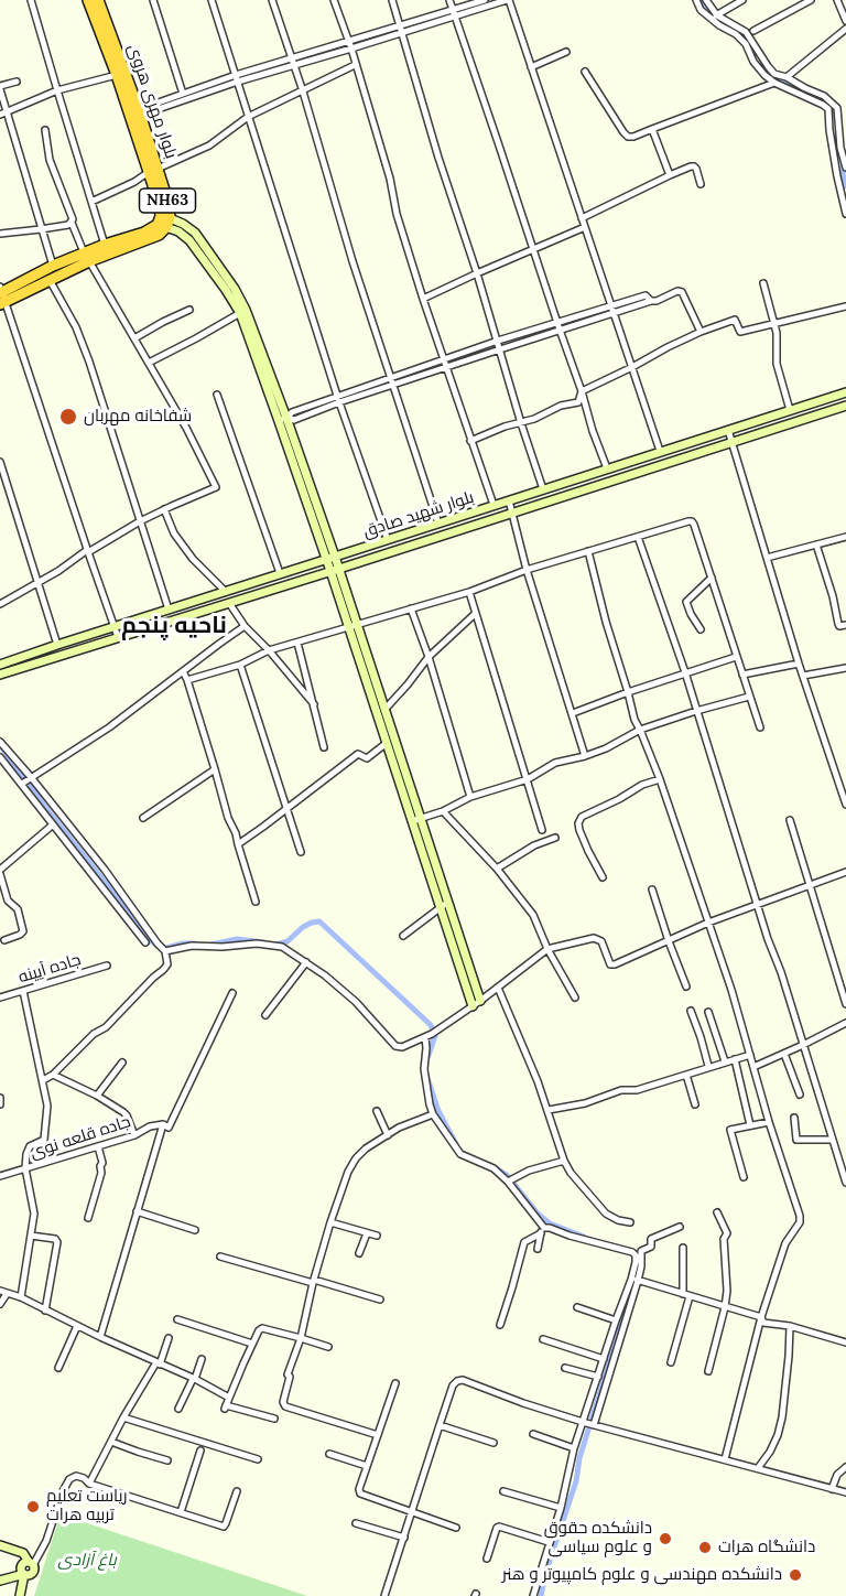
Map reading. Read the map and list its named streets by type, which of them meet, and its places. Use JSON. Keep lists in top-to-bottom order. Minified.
{"streets":{"highway":["بلوار مهری هروی","NH63"],"main road":["بلوار شهید صادق"],"street":["جاده آیینه","جاده قلعه نوی"]},"crossings":[["بلوار مهری هروی","NH63"]],"districts":["ناحیه پنجم"],"parks":["باغ آزادی"],"places":["شفاخانه مهربان","ریاست تعلیم تربیه هرات","دانشکده حقوق و علوم سیاسی","دانشگاه هرات","دانشکده مهندسی و علوم کامپیوتر و هنر"]}
